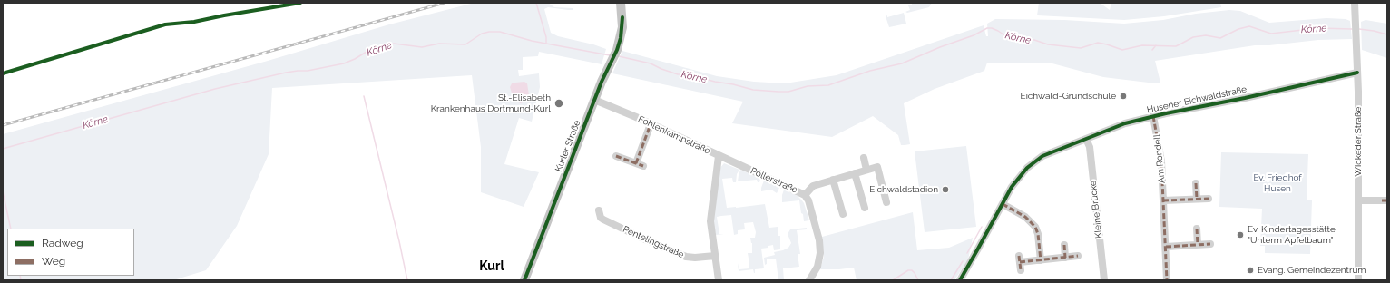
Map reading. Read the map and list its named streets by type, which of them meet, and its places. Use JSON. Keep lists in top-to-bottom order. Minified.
{"streets":{"main road":["Kurler Straße"],"street":["Husener Eichwaldstraße","Fohlenkampstraße","Wickeder Straße","Am Rondell","Pöllerstraße","Kleine Brücke","Pentelingstraße"]},"crossings":[["Husener Eichwaldstraße","Wickeder Straße"],["Husener Eichwaldstraße","Am Rondell"],["Husener Eichwaldstraße","Kleine Brücke"],["Fohlenkampstraße","Kurler Straße"],["Fohlenkampstraße","Pöllerstraße"],["Fohlenkampstraße","Pentelingstraße"]],"districts":["Kurl"],"water":["Körne"],"parks":["Ev. Friedhof Husen"],"places":["Eichwald-Grundschule","St.-Elisabeth Krankenhaus Dortmund-Kurl","Eichwaldstadion","Ev. Kindertagesstätte \"Unterm Apfelbaum\"","Evang. Gemeindezentrum"],"legend":["Radweg","Weg"]}
